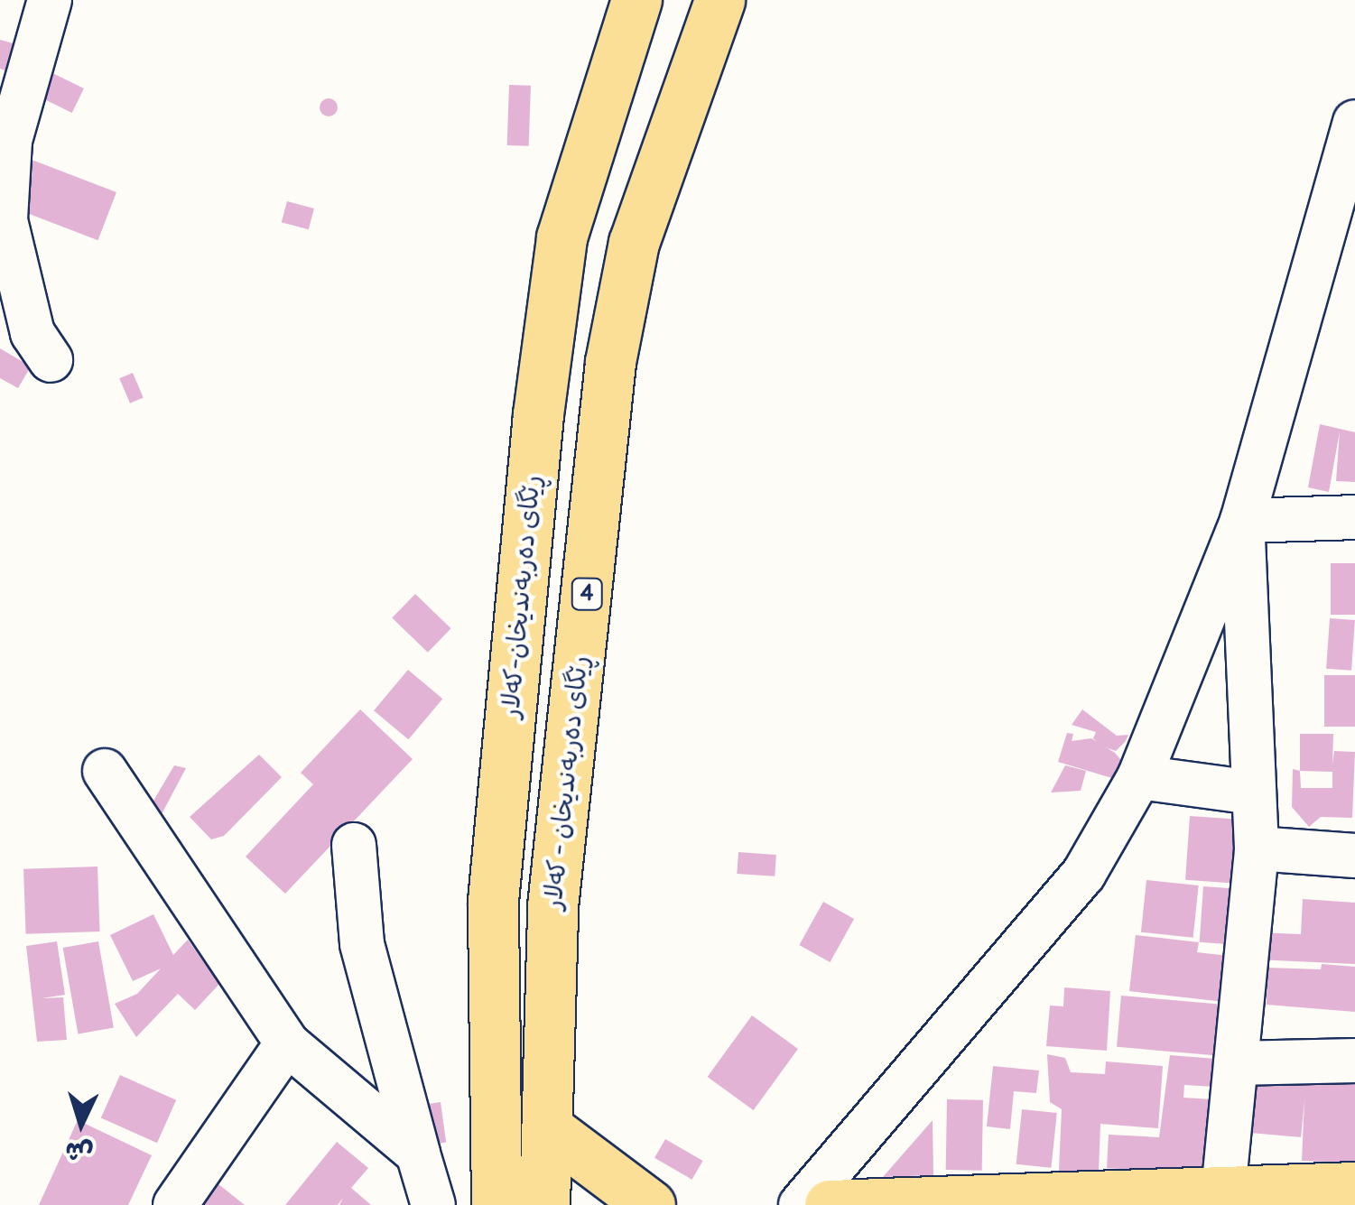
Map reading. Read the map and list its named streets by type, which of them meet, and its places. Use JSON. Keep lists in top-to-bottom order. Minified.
{"streets":{"main road":["4","ڕێگای دەربەندیخان-کەلار","ڕێگای دەربەندیخان - کەلار"]},"north":"bottom"}
